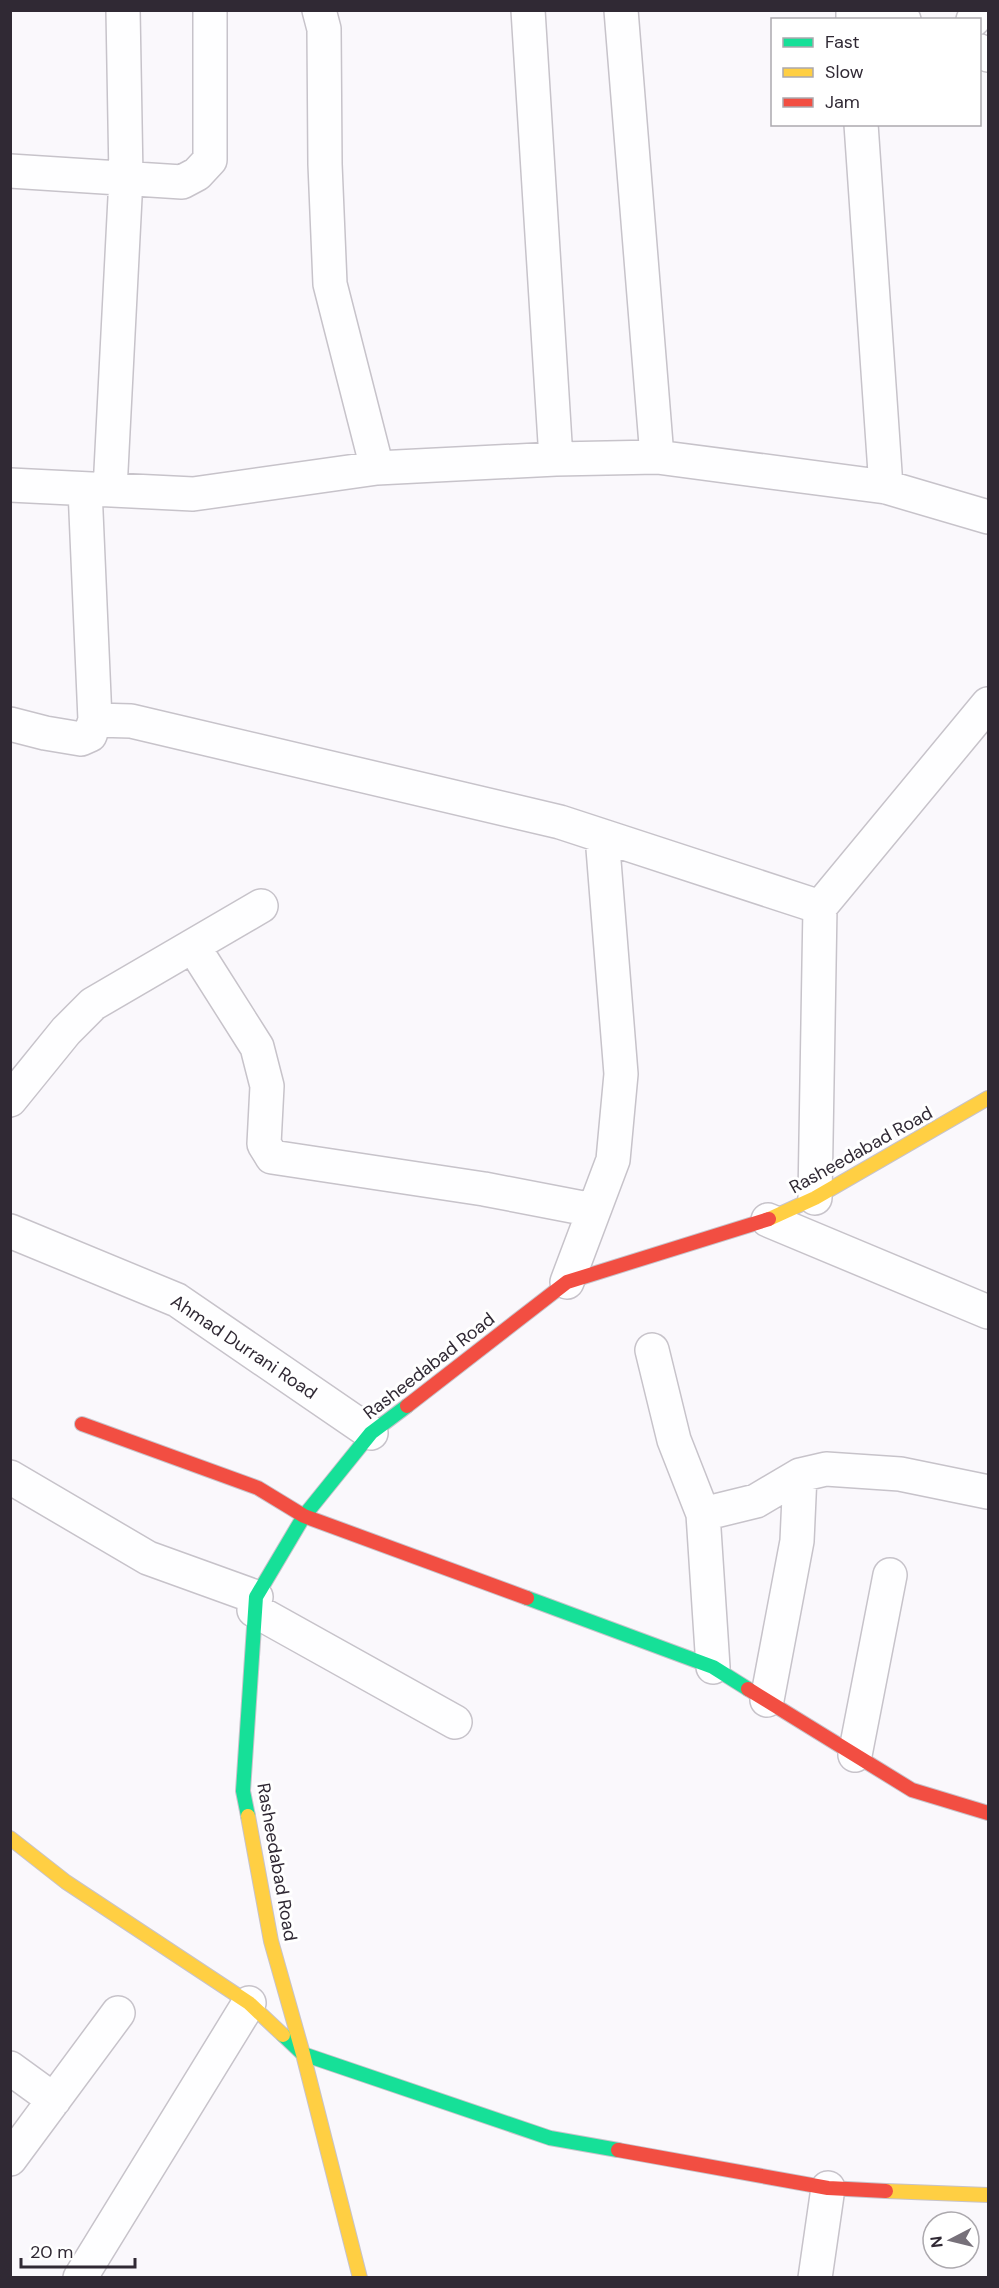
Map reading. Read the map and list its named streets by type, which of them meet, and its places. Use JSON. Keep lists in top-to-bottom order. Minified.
{"streets":{"street":["Rasheedabad Road","Ahmad Durrani Road"]},"crossings":[["Rasheedabad Road","Ahmad Durrani Road"]],"legend":["Fast","Slow","Jam"],"scale_bar":"20 m","north":"left"}
